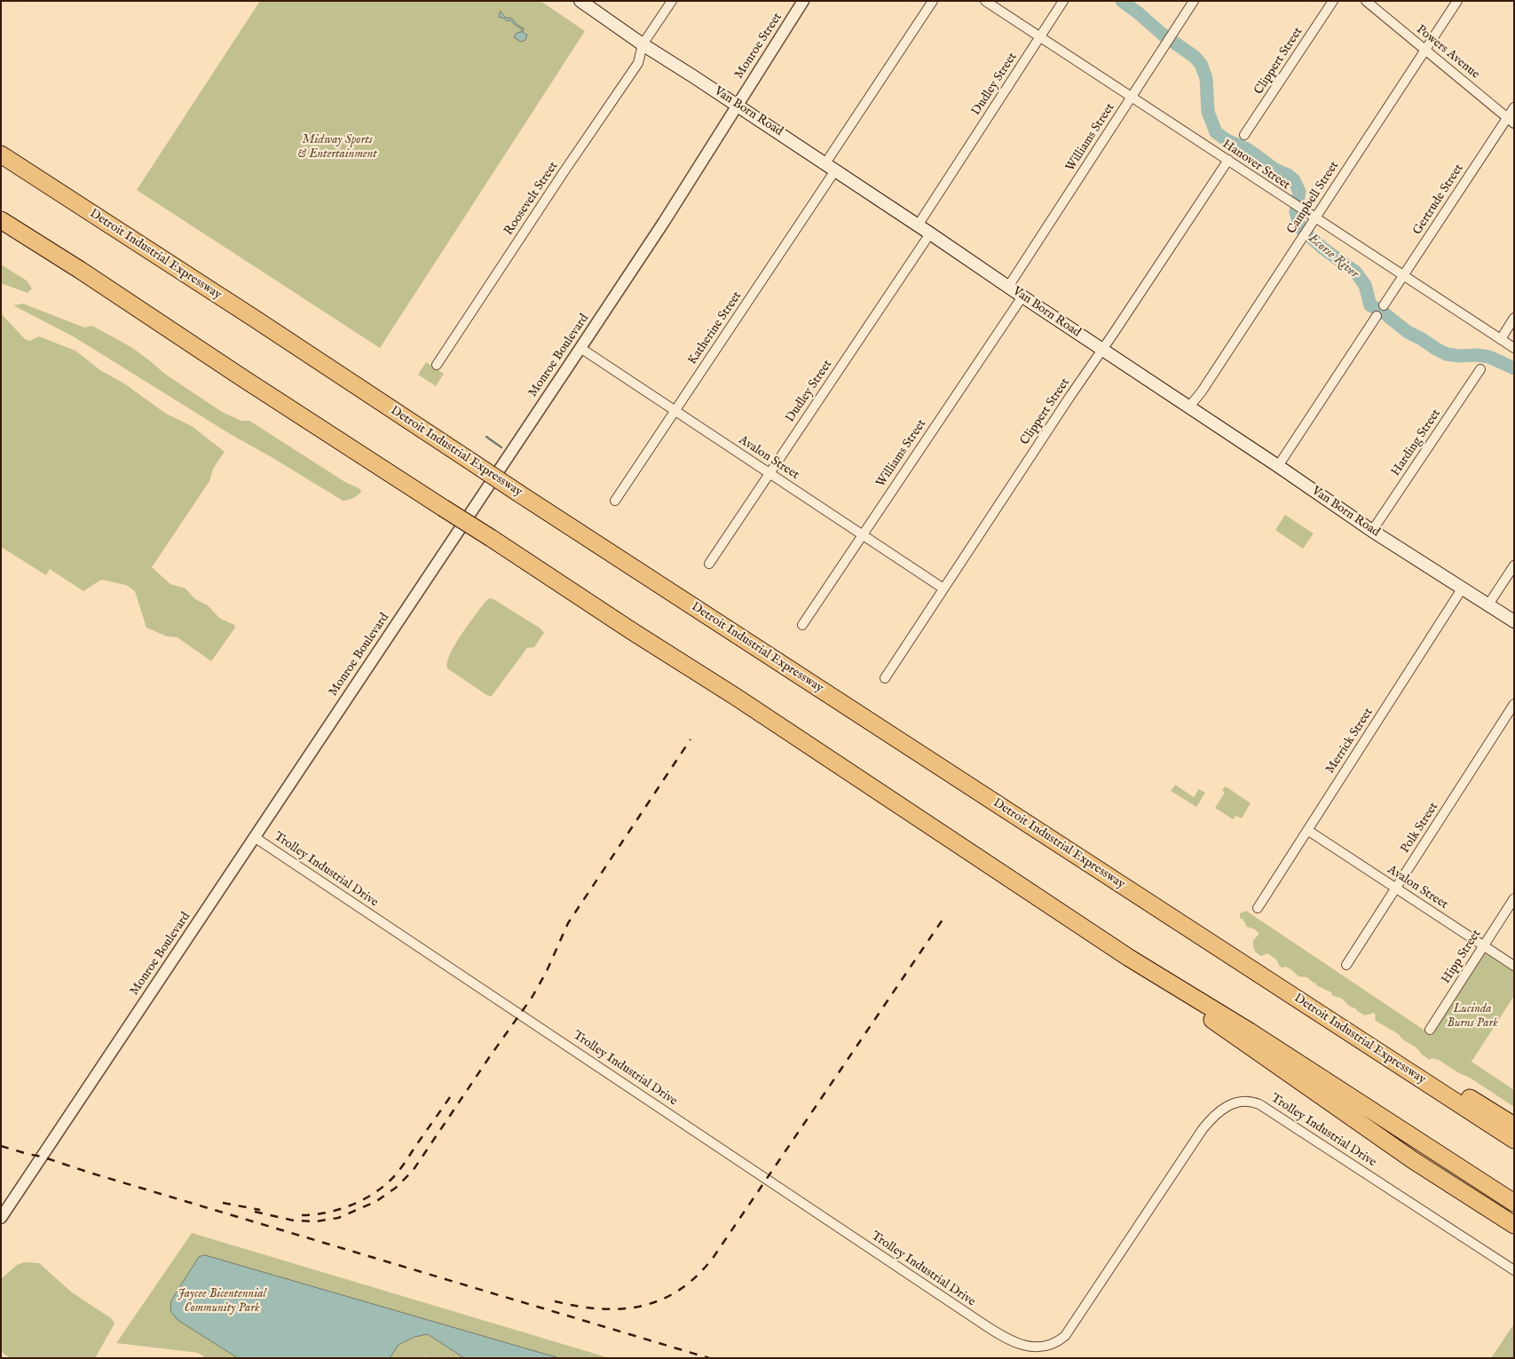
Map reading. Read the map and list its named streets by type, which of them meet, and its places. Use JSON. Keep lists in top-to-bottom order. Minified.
{"streets":{"highway":["Detroit Industrial Expressway"],"main road":["Van Born Road"],"street":["Monroe Street","Powers Avenue","Clippert Street","Dudley Street","Williams Street","Hanover Street","Campbell Street","Roosevelt Street","Gertrude Street","Katherine Street","Monroe Boulevard","Harding Street","Avalon Street","Merrick Street","Polk Street","Trolley Industrial Drive","Hipp Street"]},"crossings":[["Monroe Street","Van Born Road"],["Monroe Street","Monroe Boulevard"],["Powers Avenue","Campbell Street"],["Powers Avenue","Gertrude Street"],["Clippert Street","Van Born Road"],["Clippert Street","Hanover Street"],["Clippert Street","Avalon Street"],["Dudley Street","Van Born Road"],["Dudley Street","Hanover Street"],["Dudley Street","Avalon Street"],["Van Born Road","Williams Street"],["Van Born Road","Campbell Street"],["Van Born Road","Roosevelt Street"],["Van Born Road","Katherine Street"],["Van Born Road","Monroe Boulevard"],["Van Born Road","Harding Street"],["Van Born Road","Merrick Street"],["Williams Street","Hanover Street"],["Williams Street","Avalon Street"],["Hanover Street","Campbell Street"],["Hanover Street","Gertrude Street"],["Katherine Street","Avalon Street"],["Monroe Boulevard","Avalon Street"],["Monroe Boulevard","Trolley Industrial Drive"],["Avalon Street","Merrick Street"],["Avalon Street","Polk Street"],["Avalon Street","Hipp Street"]],"water":["Ecorse River"],"parks":["Midway Sports & Entertainment","Lucinda Burns Park","Jaycee Bicentennial Community Park"]}
